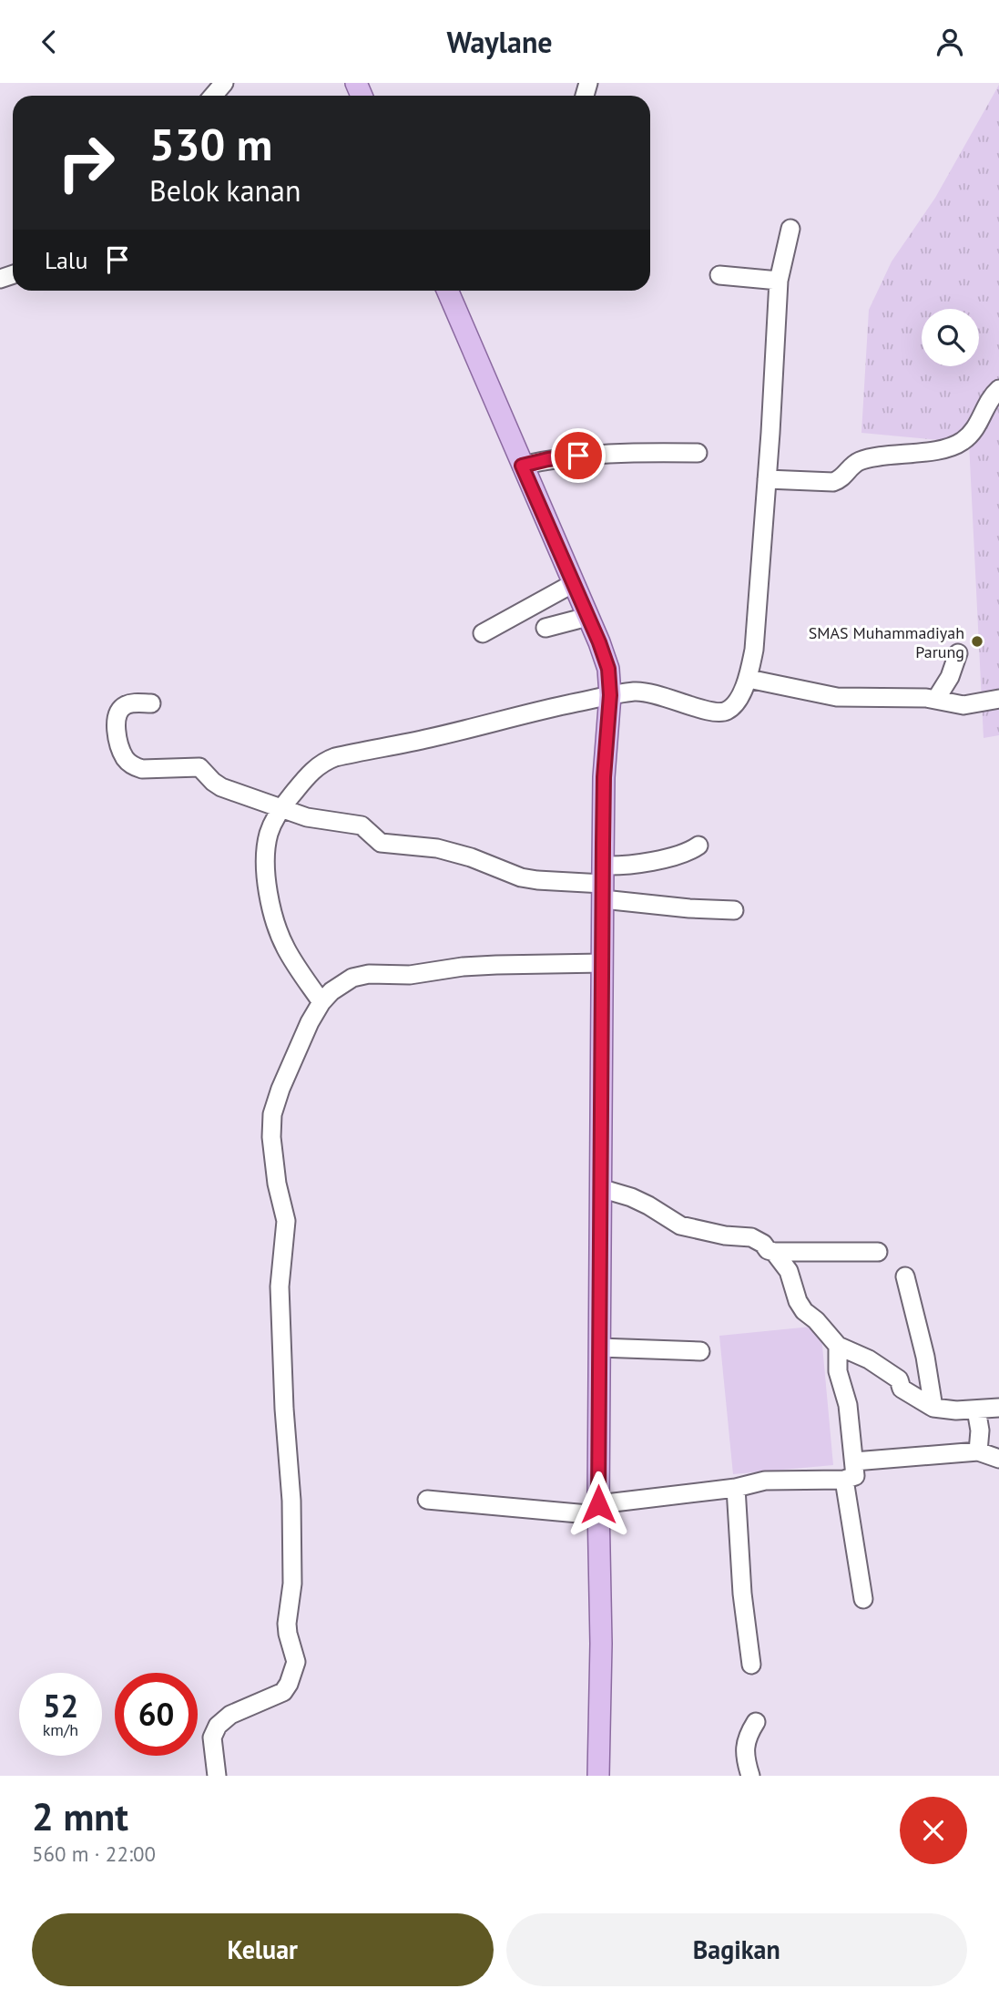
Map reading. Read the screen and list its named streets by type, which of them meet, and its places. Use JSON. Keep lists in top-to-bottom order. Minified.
{"places":["SMAS Muhammadiyah Parung"],"page":{"header":"Waylane","turn":["530 m","Belok kanan"],"then":"Lalu","speed":"52 km/h","limit":"60","heading":["2 mnt","560 m · 22:00"],"buttons":["Keluar","Bagikan"]}}
